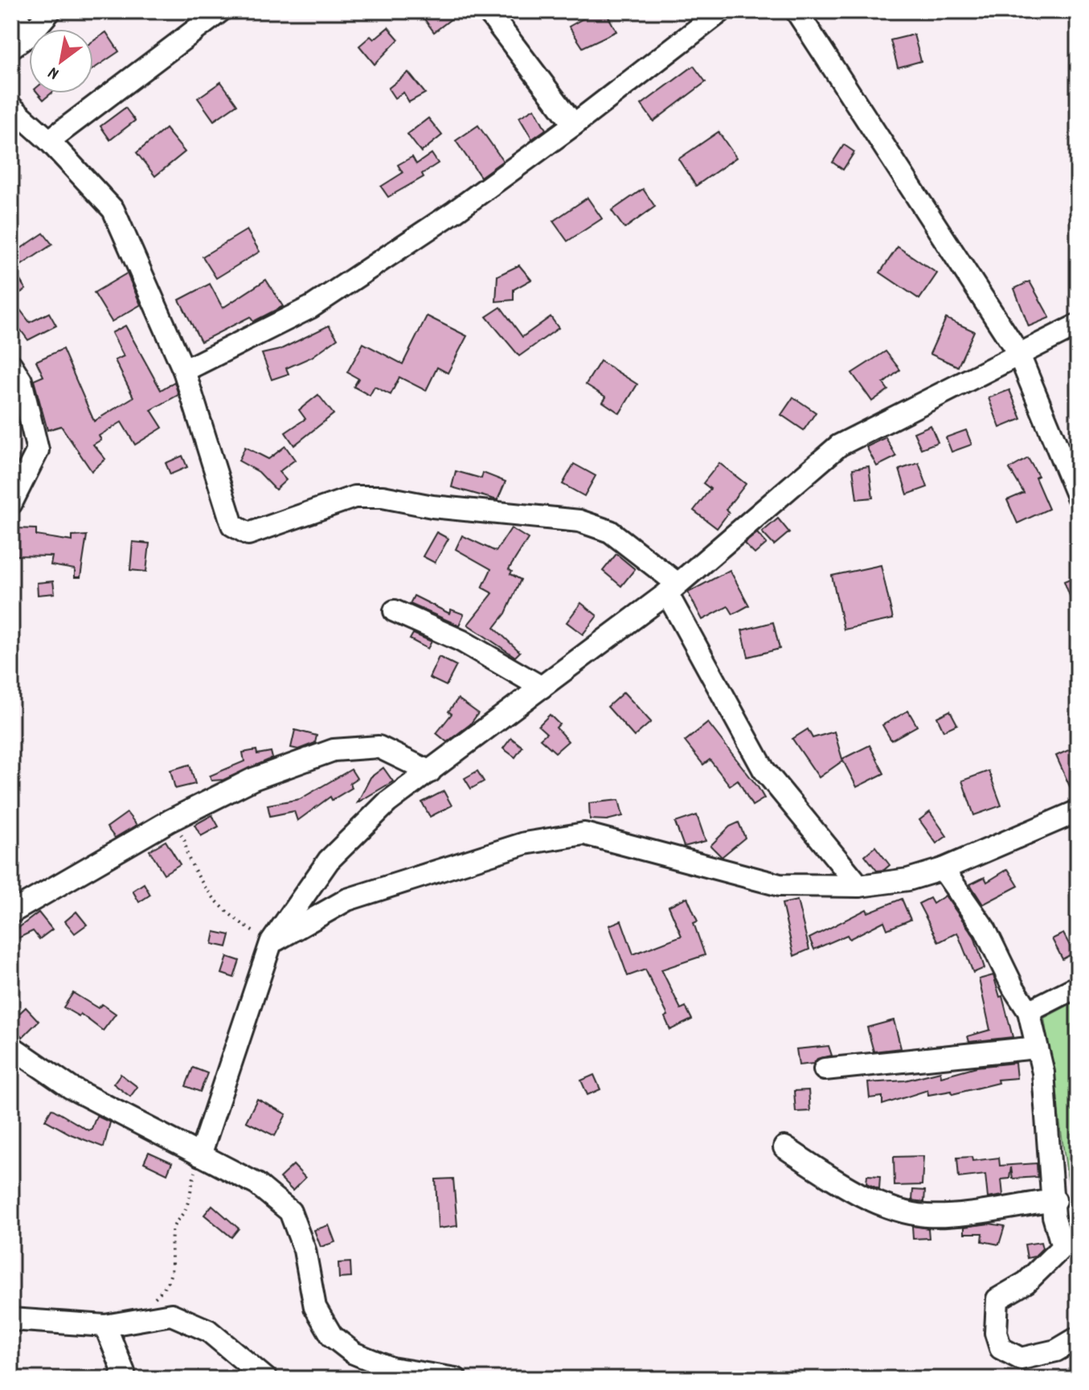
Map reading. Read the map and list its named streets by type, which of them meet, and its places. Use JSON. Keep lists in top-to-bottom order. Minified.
{"north":"bottom left"}
